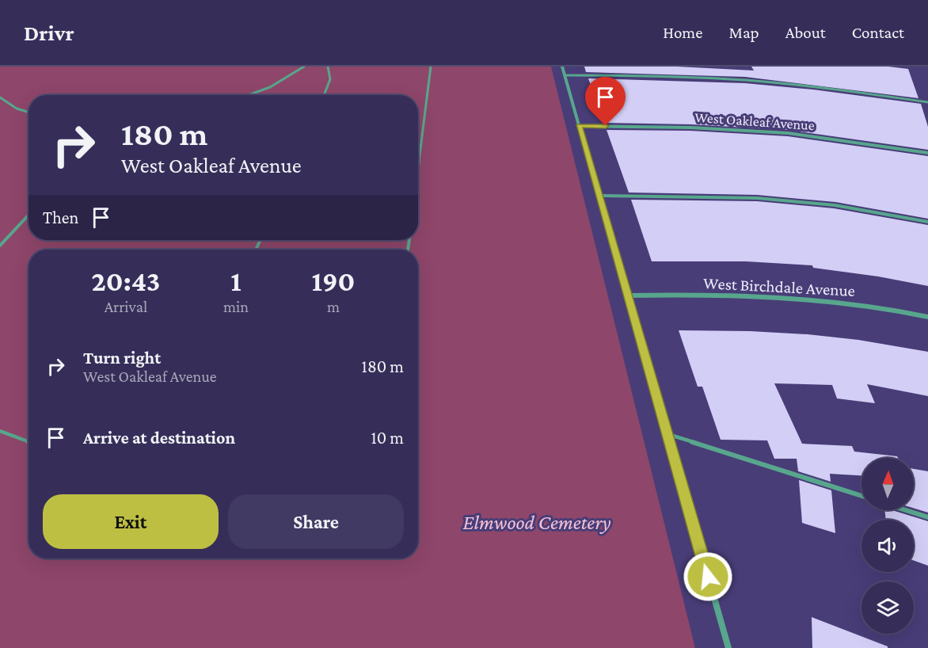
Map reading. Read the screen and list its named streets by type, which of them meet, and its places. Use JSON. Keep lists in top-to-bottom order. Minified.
{"streets":{"street":["West Oakleaf Avenue","West Birchdale Avenue"]},"parks":["Elmwood Cemetery"],"north":"top","page":{"header":"Drivr","nav":["Home","Map","About","Contact"],"turn":["180 m","West Oakleaf Avenue"],"then":"Then","eta":["20:43","Arrival","1","min","190","m"],"list":[{"name":"Turn right","note":"West Oakleaf Avenue","value":"180 m"},{"name":"Arrive at destination","value":"10 m"}],"buttons":["Exit","Share"]}}
